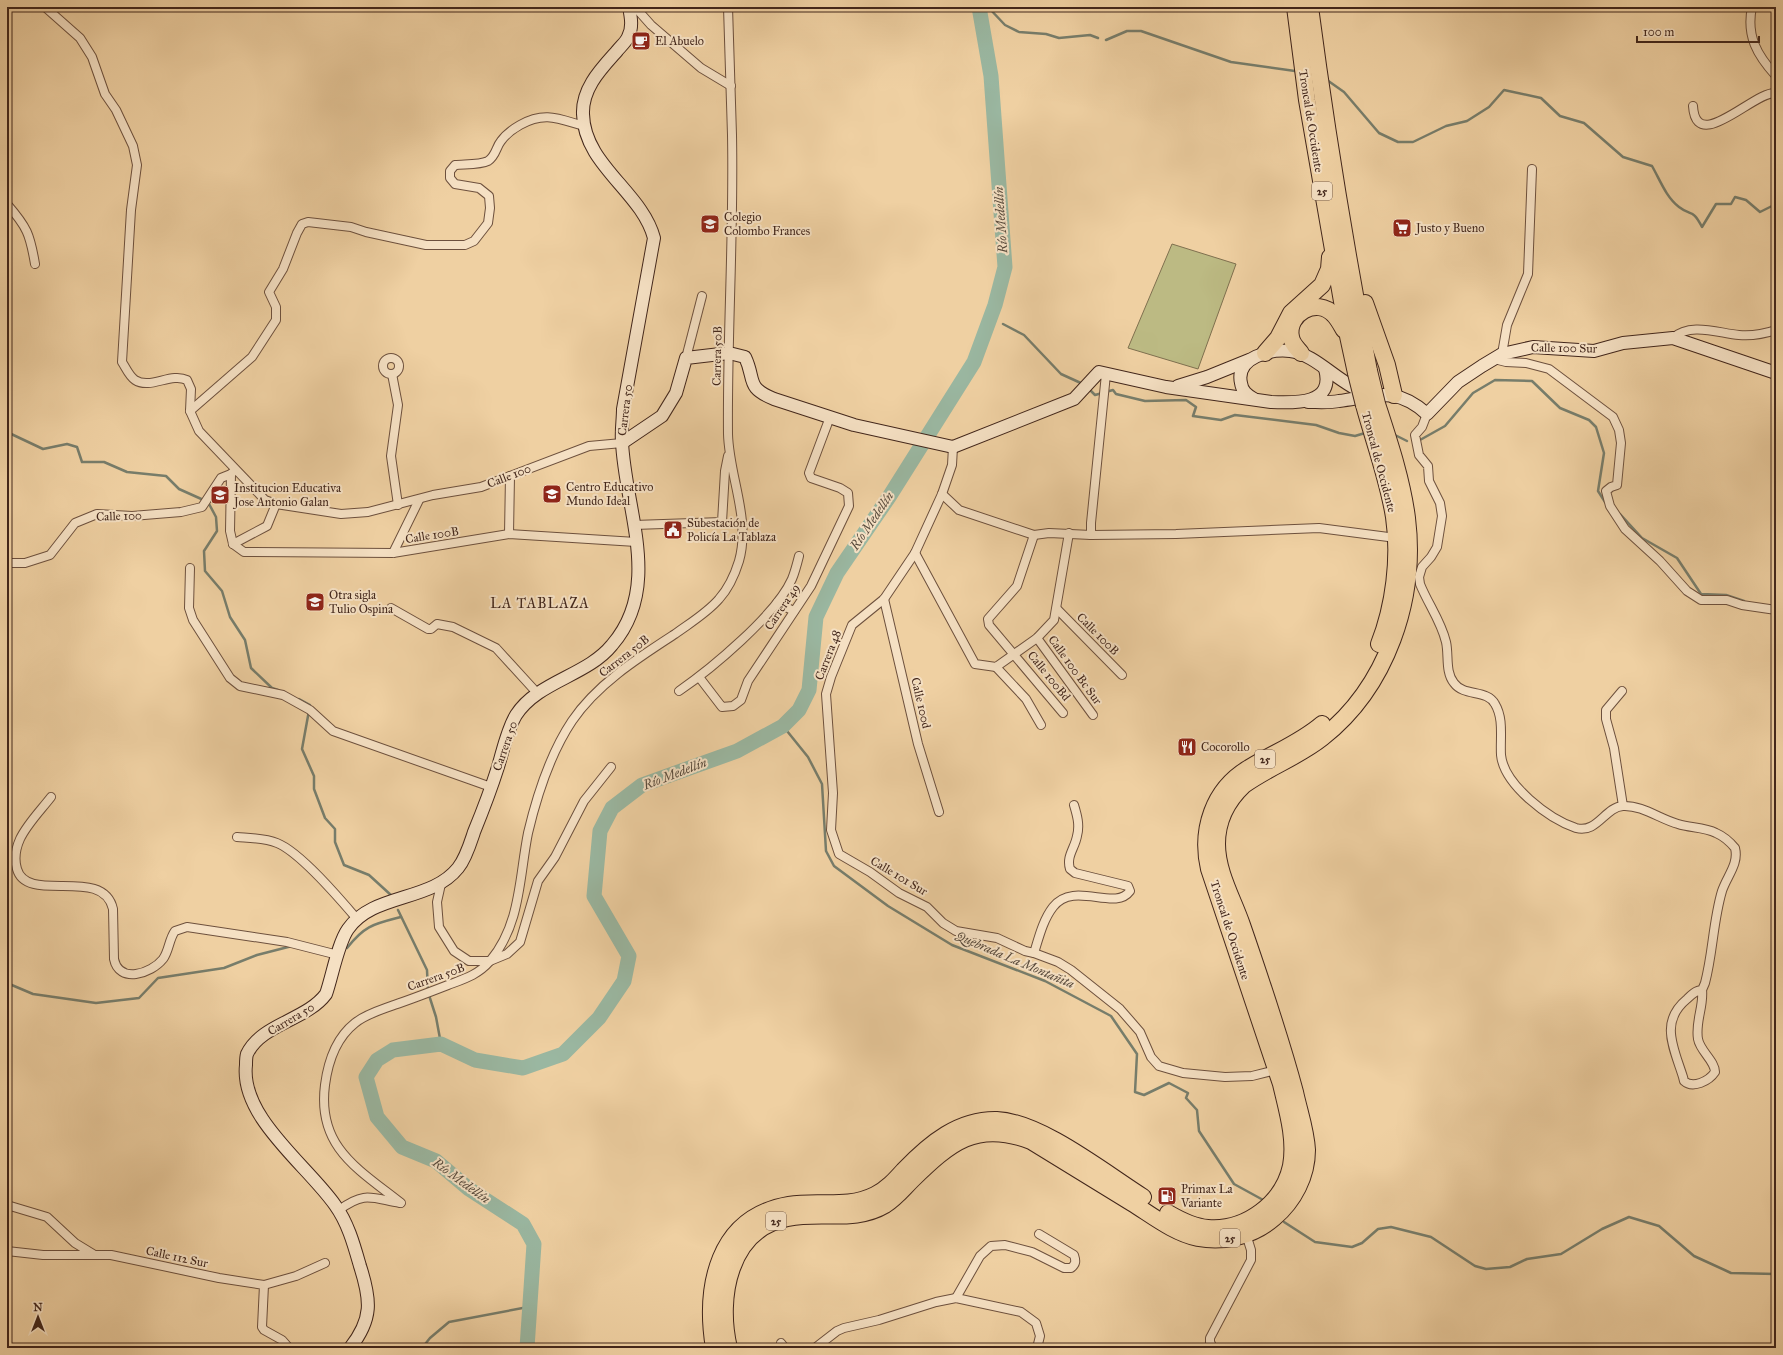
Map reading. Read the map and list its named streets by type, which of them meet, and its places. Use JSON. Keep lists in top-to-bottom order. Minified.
{"streets":{"highway":["Troncal de Occidente","25"],"street":["Calle 100 Sur","Carrera 50B","Carrera 50","Calle 100","Calle 100B","Carrera 49","Carrera 48","Calle 100 Bc Sur","Calle 100Bd","Calle 100d","Calle 101 Sur","Calle 112 Sur"]},"crossings":[["Troncal de Occidente","Calle 101 Sur"],["Carrera 50B","Carrera 50"],["Carrera 50","Calle 100"],["Carrera 50","Calle 100B"],["Carrera 48","Calle 100d"],["Carrera 48","Calle 101 Sur"]],"districts":["LA TABLAZA"],"water":["Río Medellín","Quebrada La Montañita"],"places":{"cafe":["El Abuelo"],"school or university":["Colegio Colombo Frances","Centro Educativo Mundo Ideal","Institucion Educativa Jose Antonio Galan","Otra sigla Tulio Ospina"],"supermarket":["Justo y Bueno"],"public building":["Subestación de Policía La Tablaza"],"restaurant":["Cocorollo"],"fuel station":["Primax La Variante"]},"scale_bar":"100 m","north":"top"}
